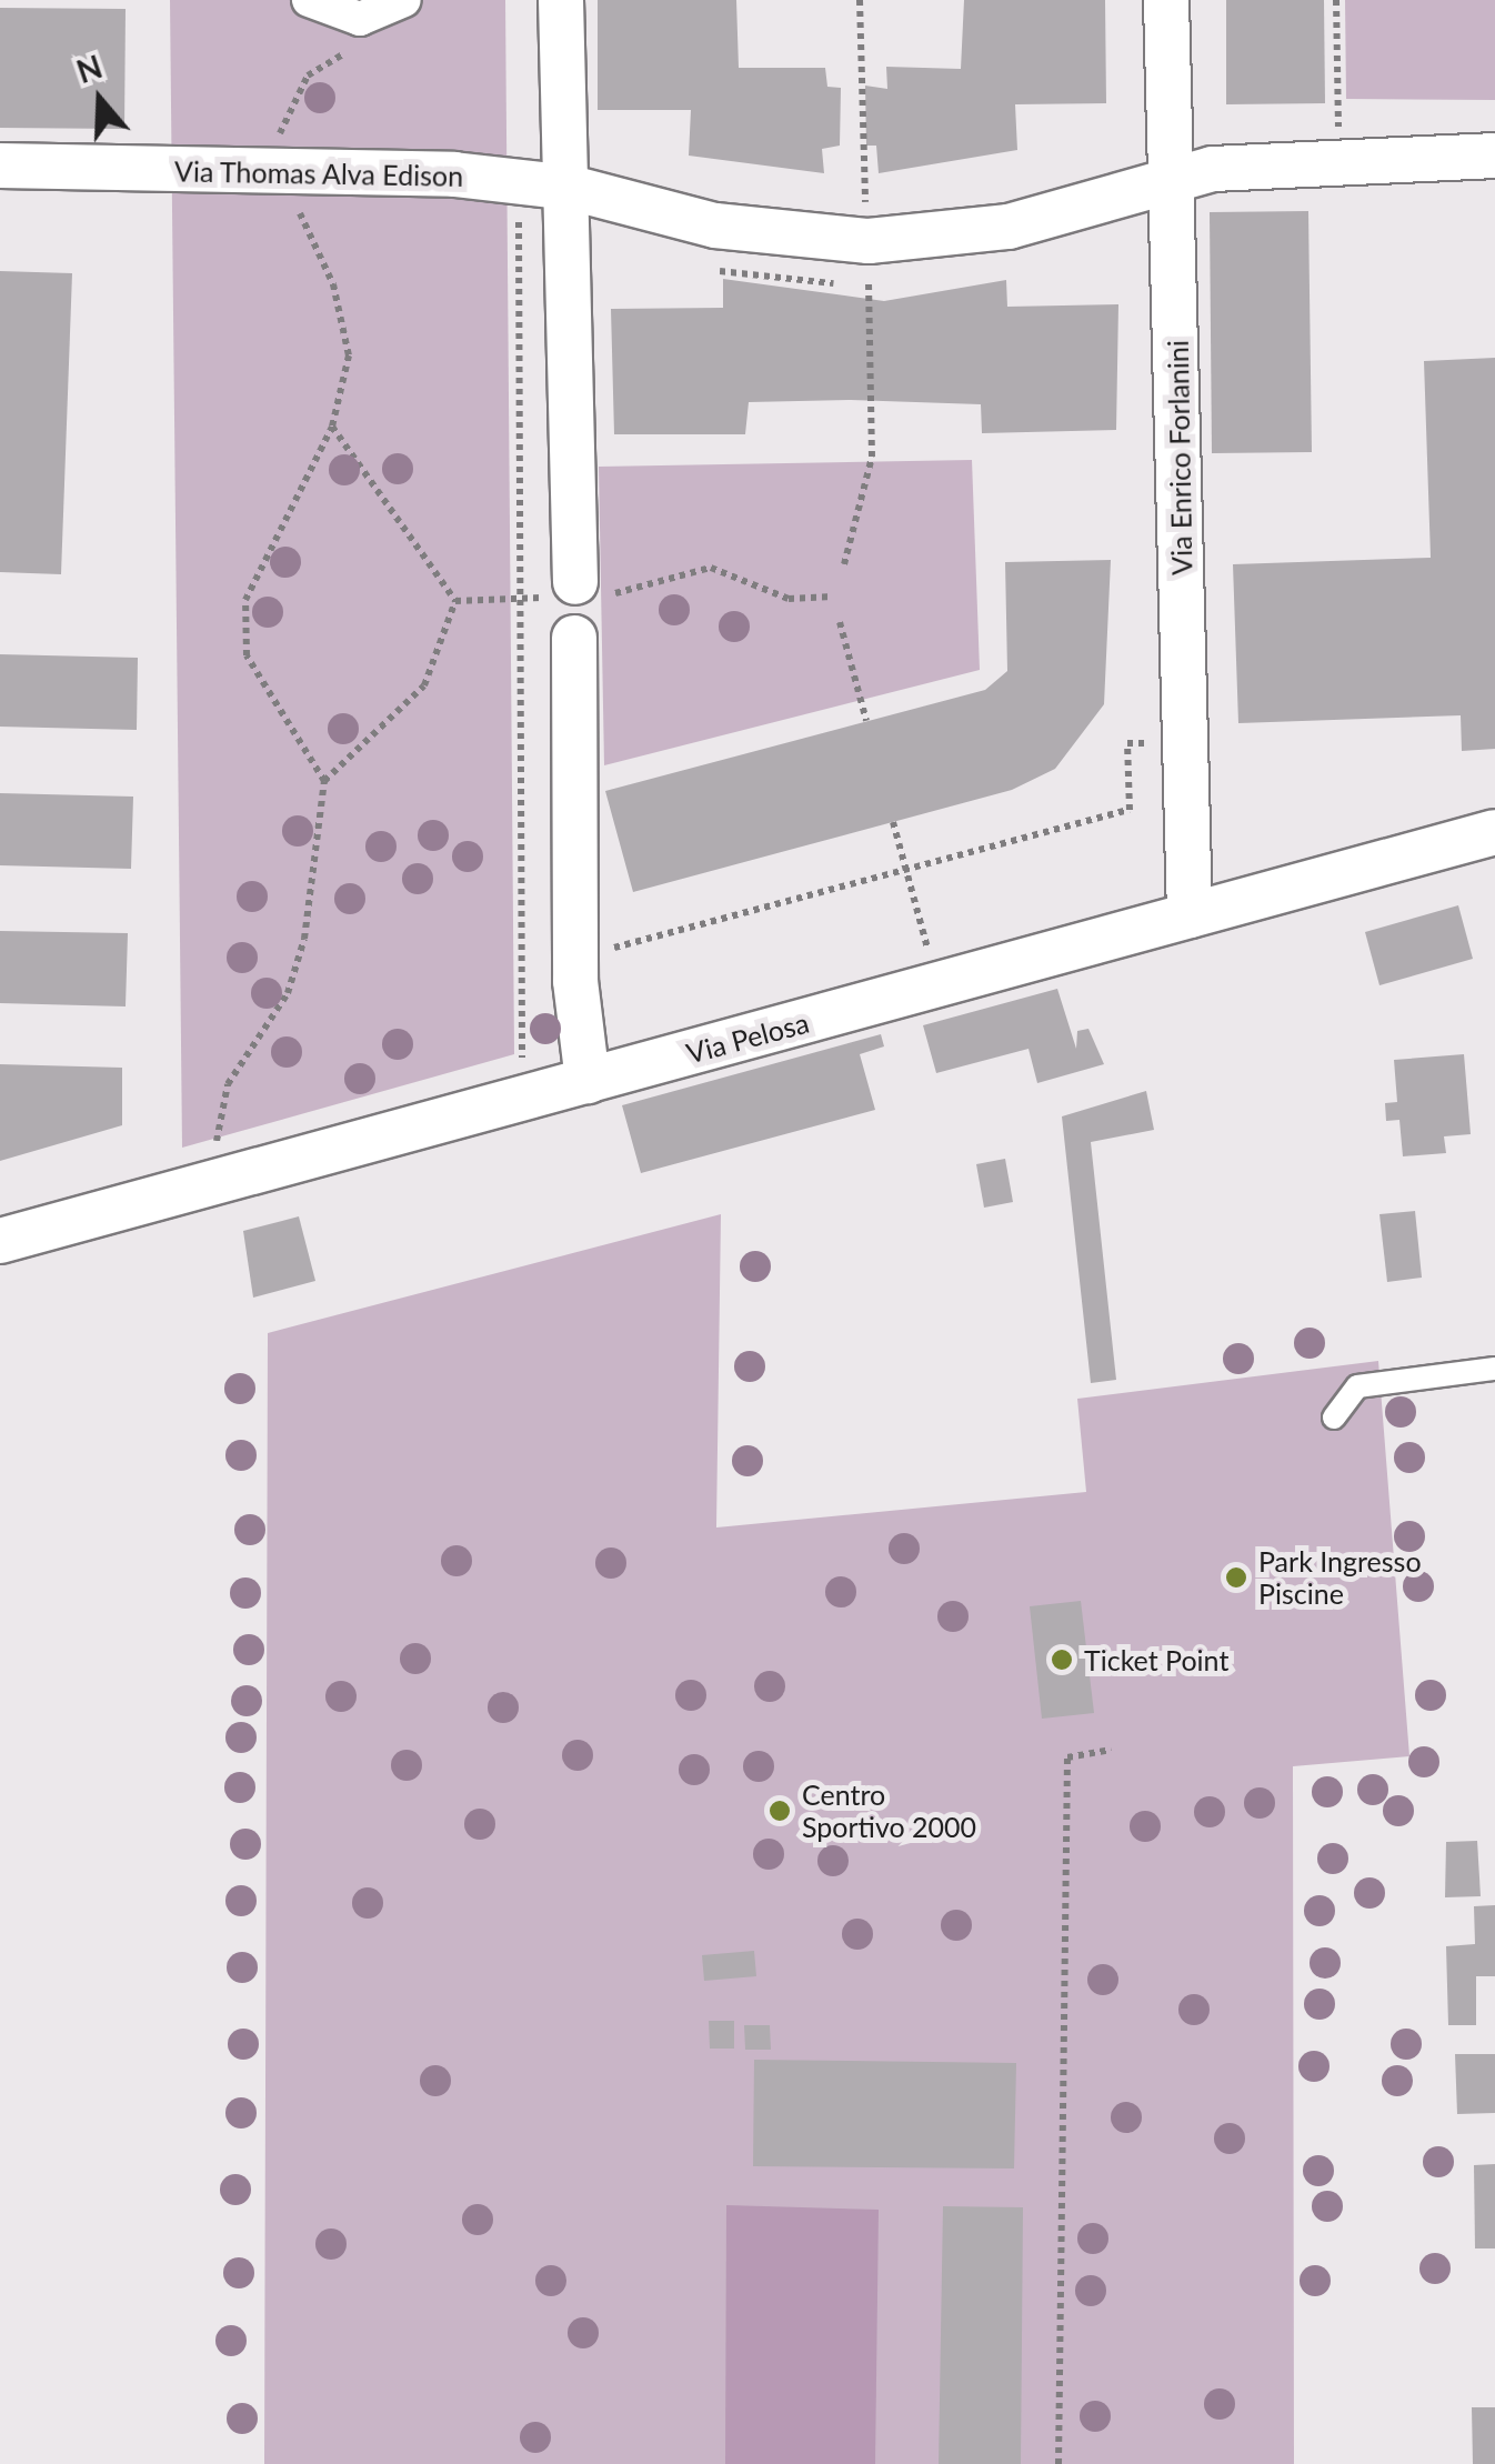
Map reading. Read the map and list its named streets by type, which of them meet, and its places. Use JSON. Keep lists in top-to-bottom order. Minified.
{"streets":{"street":["Via Thomas Alva Edison","Via Enrico Forlanini","Via Pelosa"]},"crossings":[["Via Thomas Alva Edison","Via Enrico Forlanini"],["Via Enrico Forlanini","Via Pelosa"]],"places":["Park Ingresso Piscine","Ticket Point","Centro Sportivo 2000"],"north":"top"}
